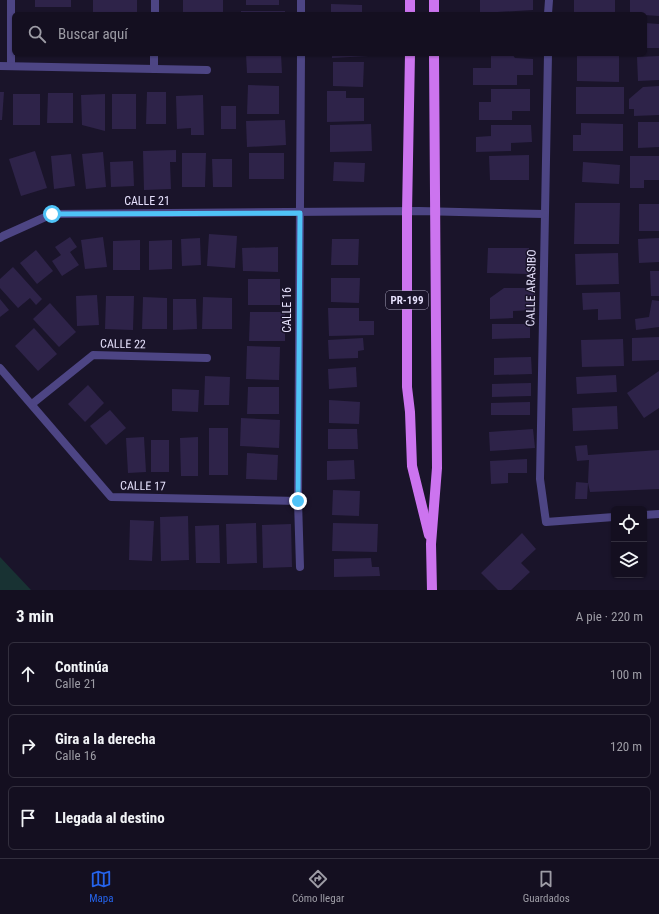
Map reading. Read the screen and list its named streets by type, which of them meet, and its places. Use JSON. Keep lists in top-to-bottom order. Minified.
{"streets":{"main road":["PR-199"],"street":["CALLE 21","CALLE ARASIBO","CALLE 16","CALLE 22","CALLE 17"]},"crossings":[["CALLE 21","CALLE ARASIBO"],["CALLE 21","PR-199"],["CALLE 21","CALLE 16"],["CALLE 16","CALLE 17"],["CALLE 22","CALLE 17"]],"page":{"search":"Buscar aquí","heading":["3 min","A pie · 220 m"],"list":[["Continúa","Calle 21","100 m"],["Gira a la derecha","Calle 16","120 m"],"Llegada al destino"],"nav":["Mapa","Cómo llegar","Guardados"]}}
